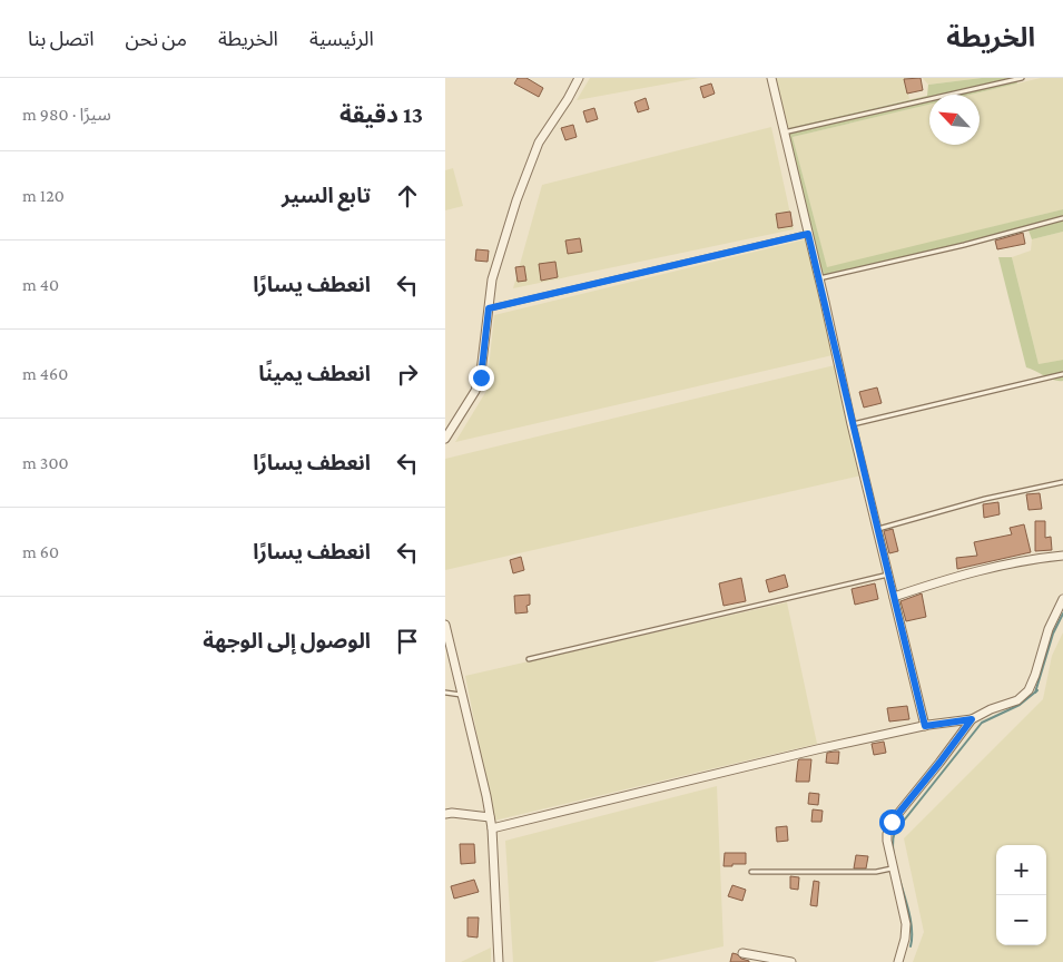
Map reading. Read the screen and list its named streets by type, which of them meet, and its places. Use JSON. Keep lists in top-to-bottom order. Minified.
{"north":"top left","page":{"header":"الخريطة","nav":["الرئيسية","الخريطة","من نحن","اتصل بنا"],"heading":["13 دقيقة","سيرًا · 980 m"],"list":[["تابع السير","120 m"],["انعطف يسارًا","40 m"],["انعطف يمينًا","460 m"],["انعطف يسارًا","300 m"],["انعطف يسارًا","60 m"],"الوصول إلى الوجهة"],"map_buttons":["+","−"]}}
